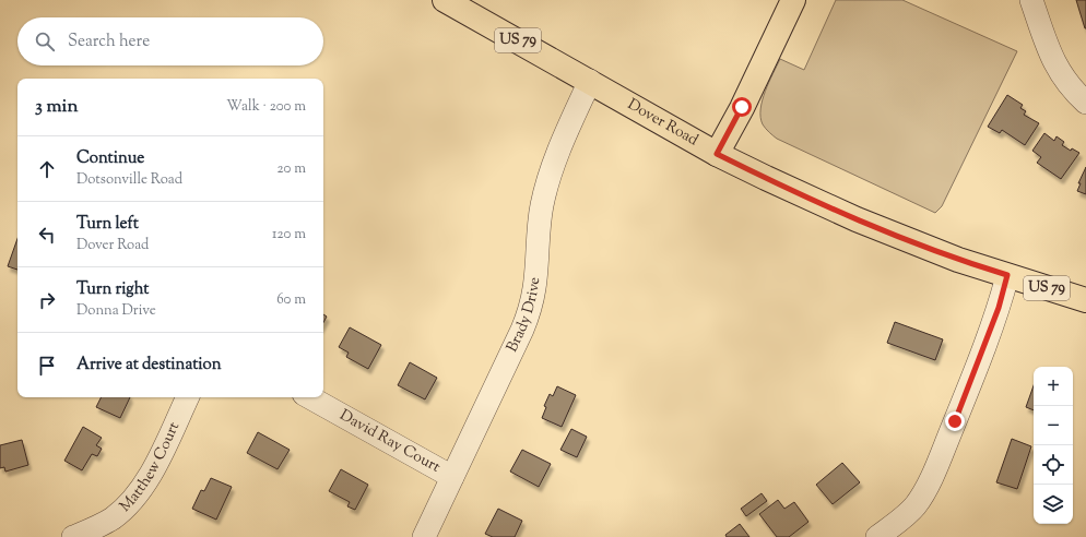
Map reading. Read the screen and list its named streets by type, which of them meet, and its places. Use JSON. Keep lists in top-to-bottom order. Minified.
{"streets":{"main road":["US 79","Dover Road"],"street":["Brady Drive","David Ray Court","Matthew Court"]},"crossings":[["Dover Road","Brady Drive"],["Brady Drive","David Ray Court"]],"page":{"search":"Search here","heading":["3 min","Walk · 200 m"],"list":[["Continue","Dotsonville Road","20 m"],["Turn left","Dover Road","120 m"],["Turn right","Donna Drive","60 m"],"Arrive at destination"],"map_buttons":["+","−"]}}
